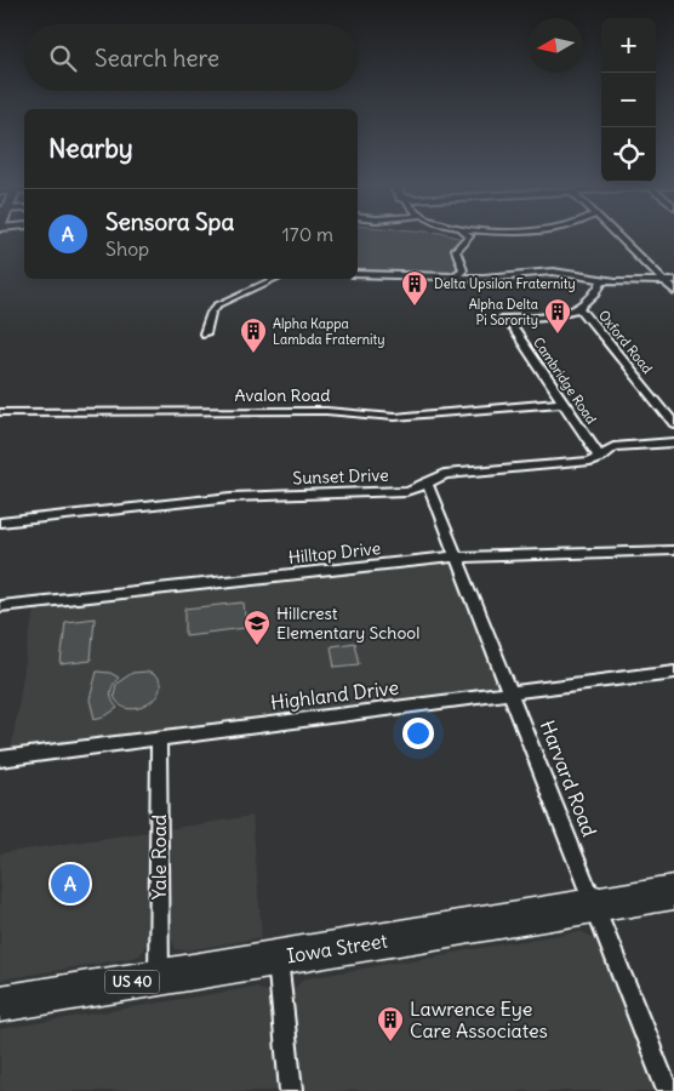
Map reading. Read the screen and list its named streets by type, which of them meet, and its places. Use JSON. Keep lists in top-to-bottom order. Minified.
{"streets":{"highway":["Iowa Street","US 40"],"street":["Oxford Road","Cambridge Road","Avalon Road","Sunset Drive","Hilltop Drive","Highland Drive","Harvard Road","Yale Road"]},"crossings":[["Oxford Road","Cambridge Road"],["Cambridge Road","Avalon Road"],["Cambridge Road","Sunset Drive"],["Sunset Drive","Harvard Road"],["Hilltop Drive","Harvard Road"],["Highland Drive","Harvard Road"],["Highland Drive","Yale Road"],["Harvard Road","Iowa Street"],["Yale Road","Iowa Street"]],"places":{"building":["Delta Upsilon Fraternity","Alpha Delta Pi Sorority","Alpha Kappa Lambda Fraternity","Lawrence Eye Care Associates"],"school or university":["Hillcrest Elementary School"]},"north":"left","page":{"map_buttons":["+","−"],"search":"Search here","heading":"Nearby","list":[{"mark":"A","name":"Sensora Spa","note":"Shop","value":"170 m"}],"pins":"A"}}
